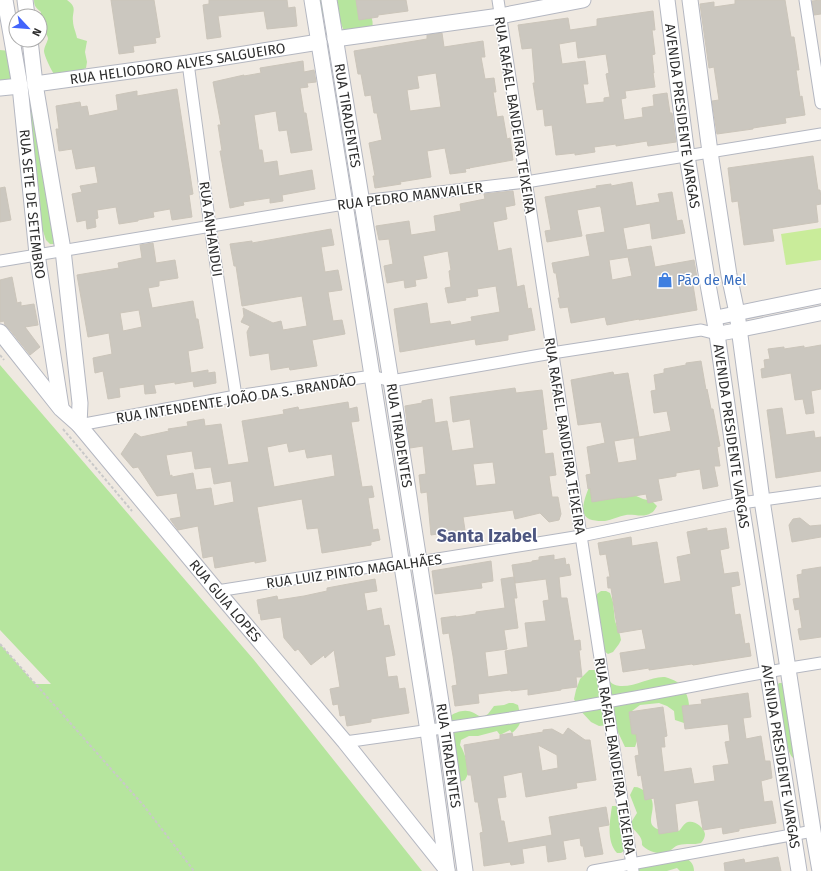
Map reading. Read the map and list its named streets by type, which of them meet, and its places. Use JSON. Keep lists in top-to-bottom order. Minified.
{"streets":{"main road":["RUA HELIODORO ALVES SALGUEIRO","RUA TIRADENTES","AVENIDA PRESIDENTE VARGAS","RUA SETE DE SETEMBRO","RUA GUIA LOPES"],"street":["RUA RAFAEL BANDEIRA TEIXEIRA","RUA PEDRO MANVAILER","RUA ANHANDUI","RUA INTENDENTE JOÃO DA S. BRANDÃO","RUA LUIZ PINTO MAGALHÃES"]},"crossings":[["RUA HELIODORO ALVES SALGUEIRO","RUA TIRADENTES"],["RUA HELIODORO ALVES SALGUEIRO","RUA SETE DE SETEMBRO"],["RUA HELIODORO ALVES SALGUEIRO","RUA ANHANDUI"],["RUA TIRADENTES","RUA PEDRO MANVAILER"],["RUA TIRADENTES","RUA INTENDENTE JOÃO DA S. BRANDÃO"],["RUA TIRADENTES","RUA LUIZ PINTO MAGALHÃES"],["RUA TIRADENTES","RUA GUIA LOPES"],["RUA RAFAEL BANDEIRA TEIXEIRA","RUA PEDRO MANVAILER"],["RUA RAFAEL BANDEIRA TEIXEIRA","RUA INTENDENTE JOÃO DA S. BRANDÃO"],["RUA RAFAEL BANDEIRA TEIXEIRA","RUA LUIZ PINTO MAGALHÃES"],["AVENIDA PRESIDENTE VARGAS","RUA PEDRO MANVAILER"],["AVENIDA PRESIDENTE VARGAS","RUA INTENDENTE JOÃO DA S. BRANDÃO"],["AVENIDA PRESIDENTE VARGAS","RUA LUIZ PINTO MAGALHÃES"],["RUA PEDRO MANVAILER","RUA SETE DE SETEMBRO"],["RUA PEDRO MANVAILER","RUA ANHANDUI"],["RUA SETE DE SETEMBRO","RUA INTENDENTE JOÃO DA S. BRANDÃO"],["RUA SETE DE SETEMBRO","RUA GUIA LOPES"],["RUA ANHANDUI","RUA INTENDENTE JOÃO DA S. BRANDÃO"],["RUA INTENDENTE JOÃO DA S. BRANDÃO","RUA GUIA LOPES"],["RUA LUIZ PINTO MAGALHÃES","RUA GUIA LOPES"]],"districts":["Santa Izabel"],"places":{"shop":["Pão de Mel"]},"north":"bottom right"}
